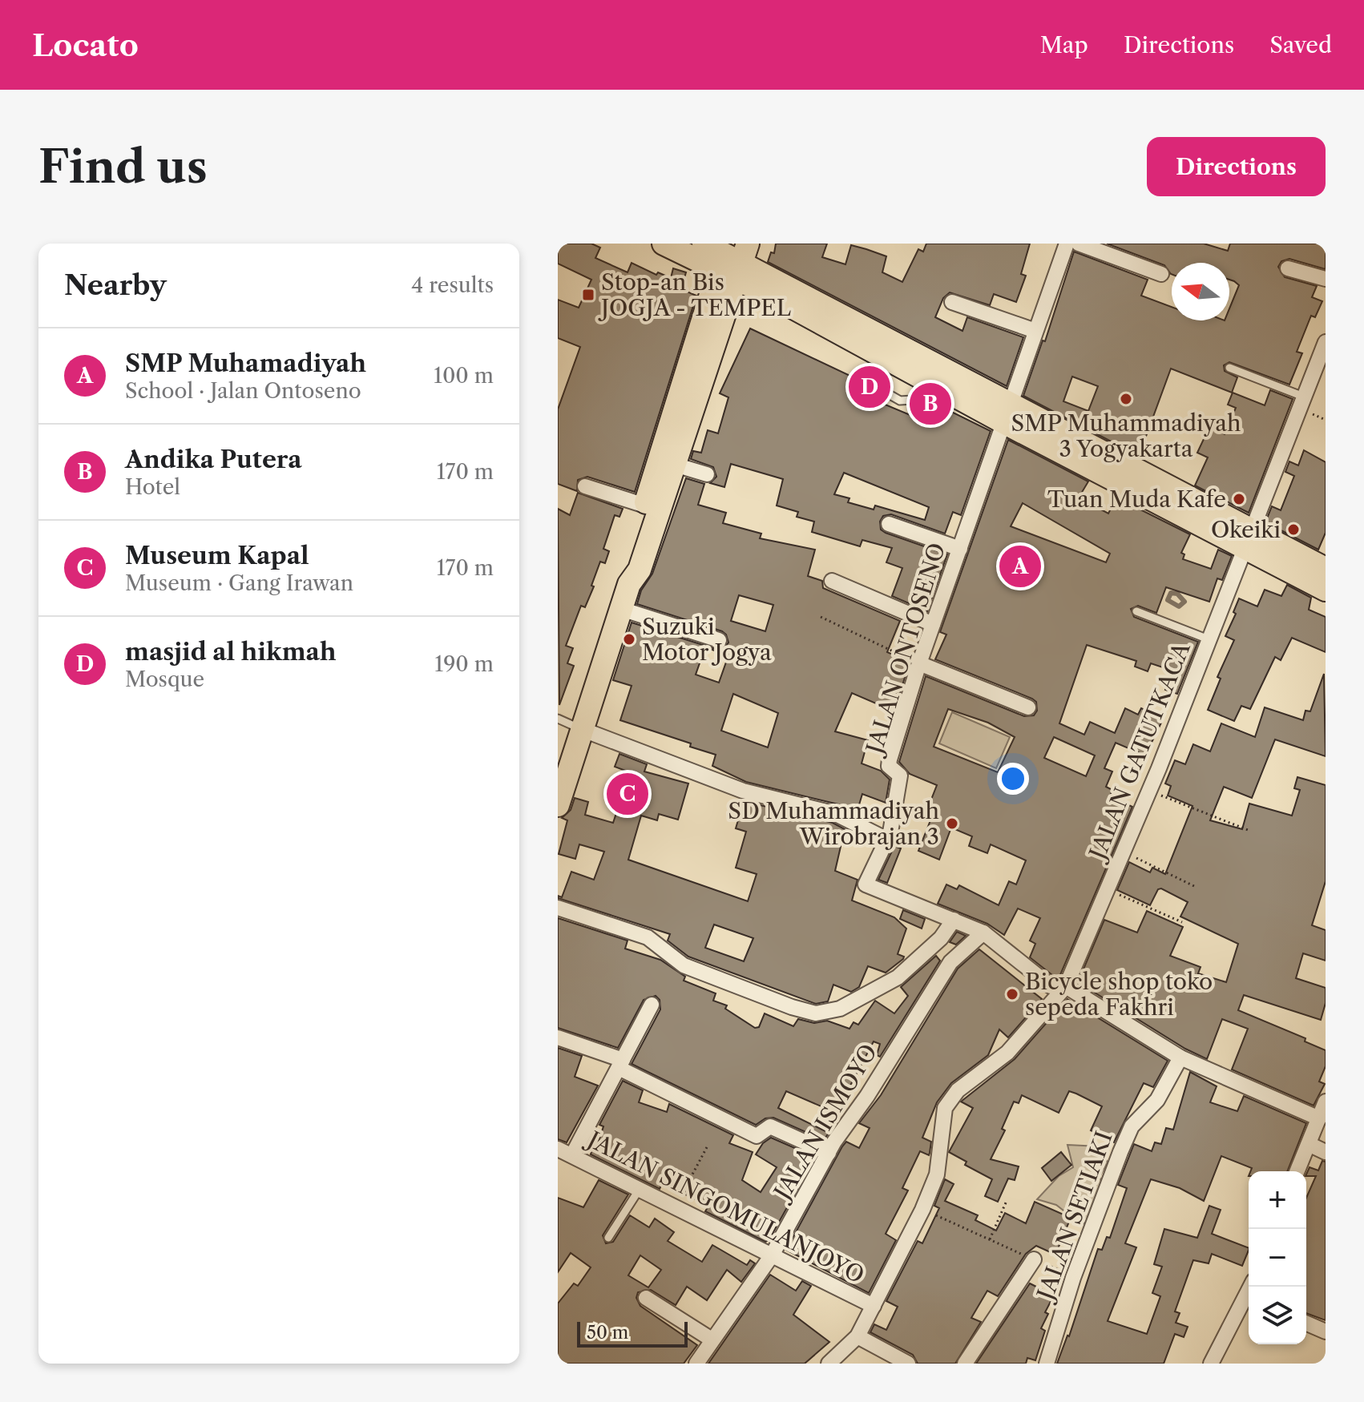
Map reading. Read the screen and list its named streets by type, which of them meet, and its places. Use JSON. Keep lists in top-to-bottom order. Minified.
{"streets":{"street":["JALAN ONTOSENO","JALAN GATUTKACA","JALAN ISMOYO","JALAN SINGOMULANJOYO","JALAN SETIAKI"]},"crossings":[["JALAN ONTOSENO","JALAN GATUTKACA"],["JALAN ONTOSENO","JALAN ISMOYO"],["JALAN ONTOSENO","JALAN SETIAKI"],["JALAN GATUTKACA","JALAN SINGOMULANJOYO"],["JALAN ISMOYO","JALAN SINGOMULANJOYO"]],"places":{"transit":["Stop-an Bis JOGJA - TEMPEL"],"other":["SMP Muhammadiyah 3 Yogyakarta","Tuan Muda Kafe","Okeiki","Suzuki Motor Jogya","SD Muhammadiyah Wirobrajan 3","Bicycle shop toko sepeda Fakhri"]},"scale_bar":"50 m","north":"left","page":{"header":"Locato","nav":["Map","Directions","Saved"],"buttons":"Directions","title":"Find us","heading":["Nearby","4 results"],"list":[{"mark":"A","name":"SMP Muhamadiyah","note":"School · Jalan Ontoseno","value":"100 m"},{"mark":"B","name":"Andika Putera","note":"Hotel","value":"170 m"},{"mark":"C","name":"Museum Kapal","note":"Museum · Gang Irawan","value":"170 m"},{"mark":"D","name":"masjid al hikmah","note":"Mosque","value":"190 m"}],"pins":["D","B","A","C"],"map_buttons":["+","−"],"scale":"50 m"}}
